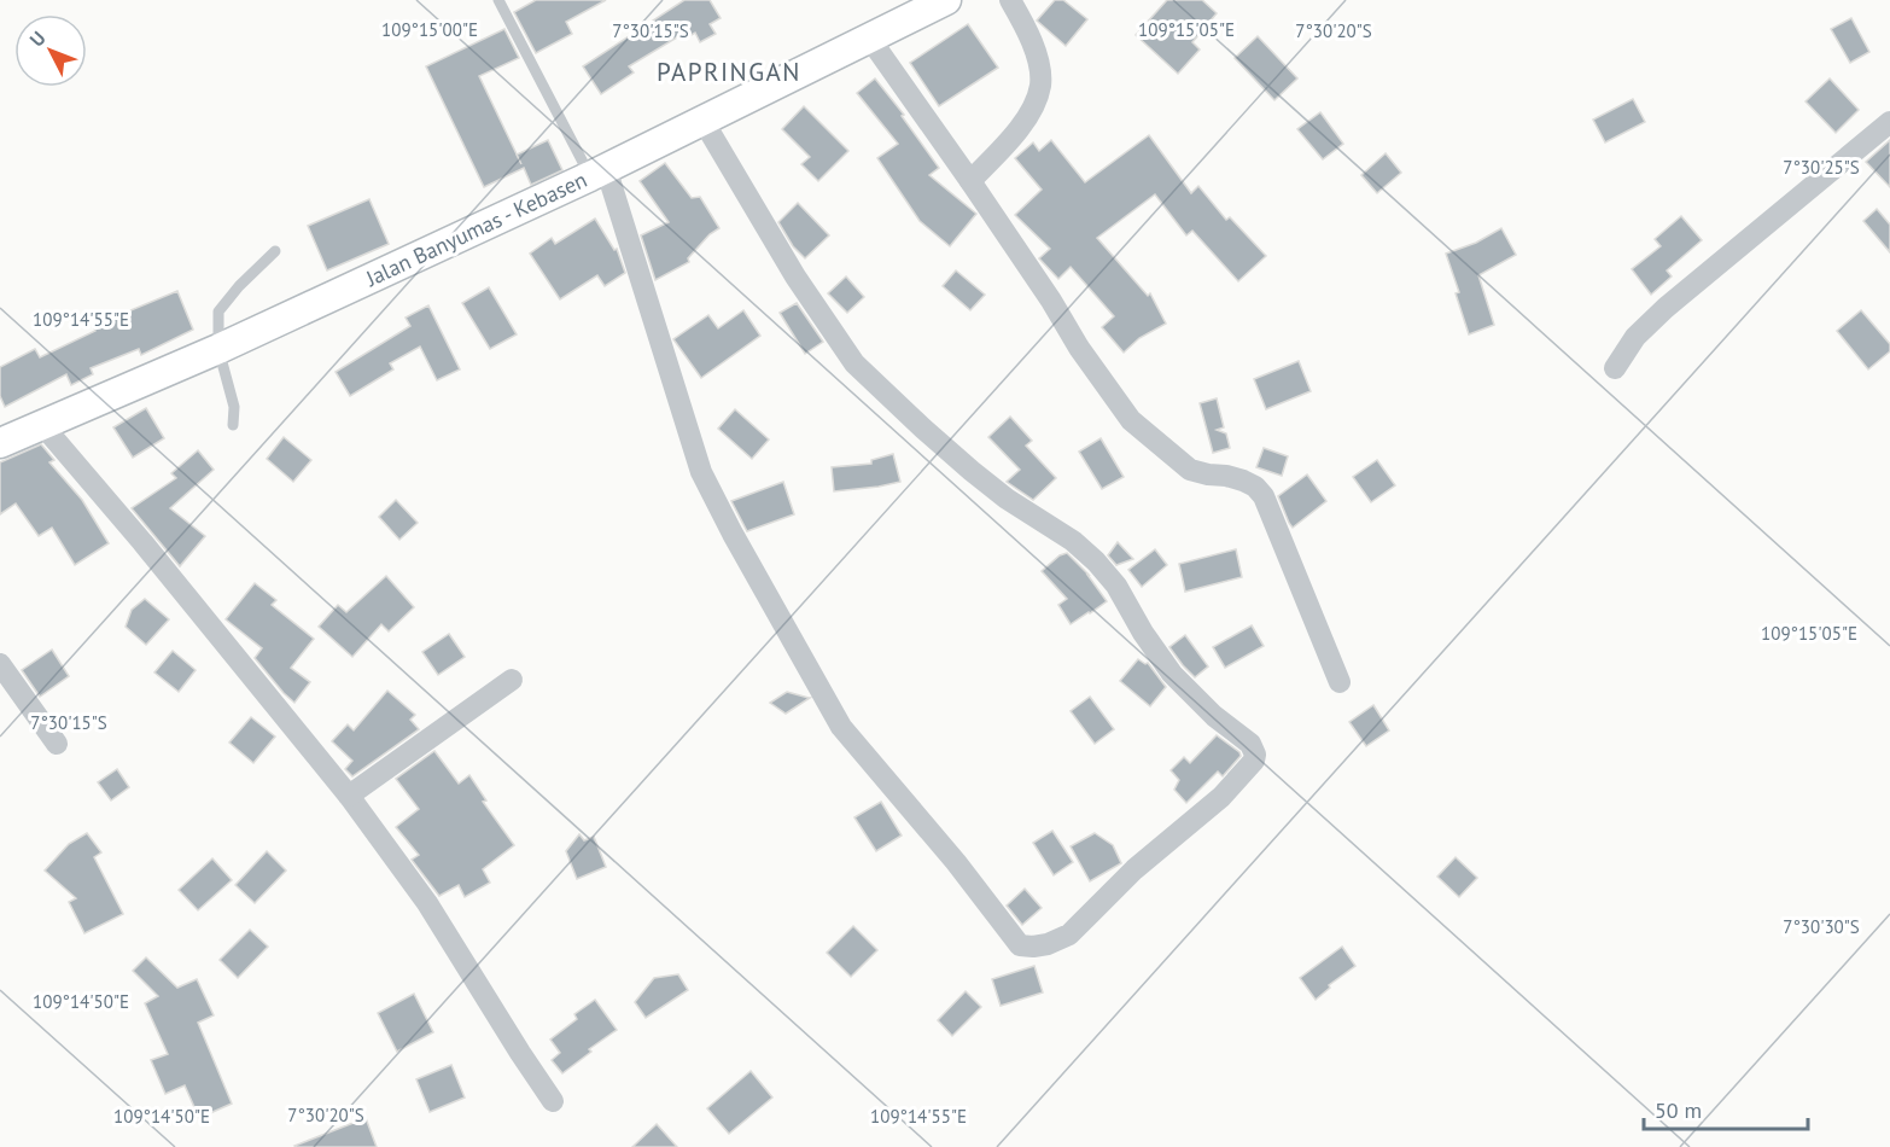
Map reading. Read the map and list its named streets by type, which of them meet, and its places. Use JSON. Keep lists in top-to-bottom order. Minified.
{"streets":{"main road":["Jalan Banyumas - Kebasen"]},"districts":["PAPRINGAN"],"scale_bar":"50 m","north":"top left","coordinates":["109°15'00\"E","109°15'05\"E","7°30'15\"S","7°30'20\"S","7°30'25\"S","109°14'55\"E","7°30'30\"S","109°14'50\"E"]}
